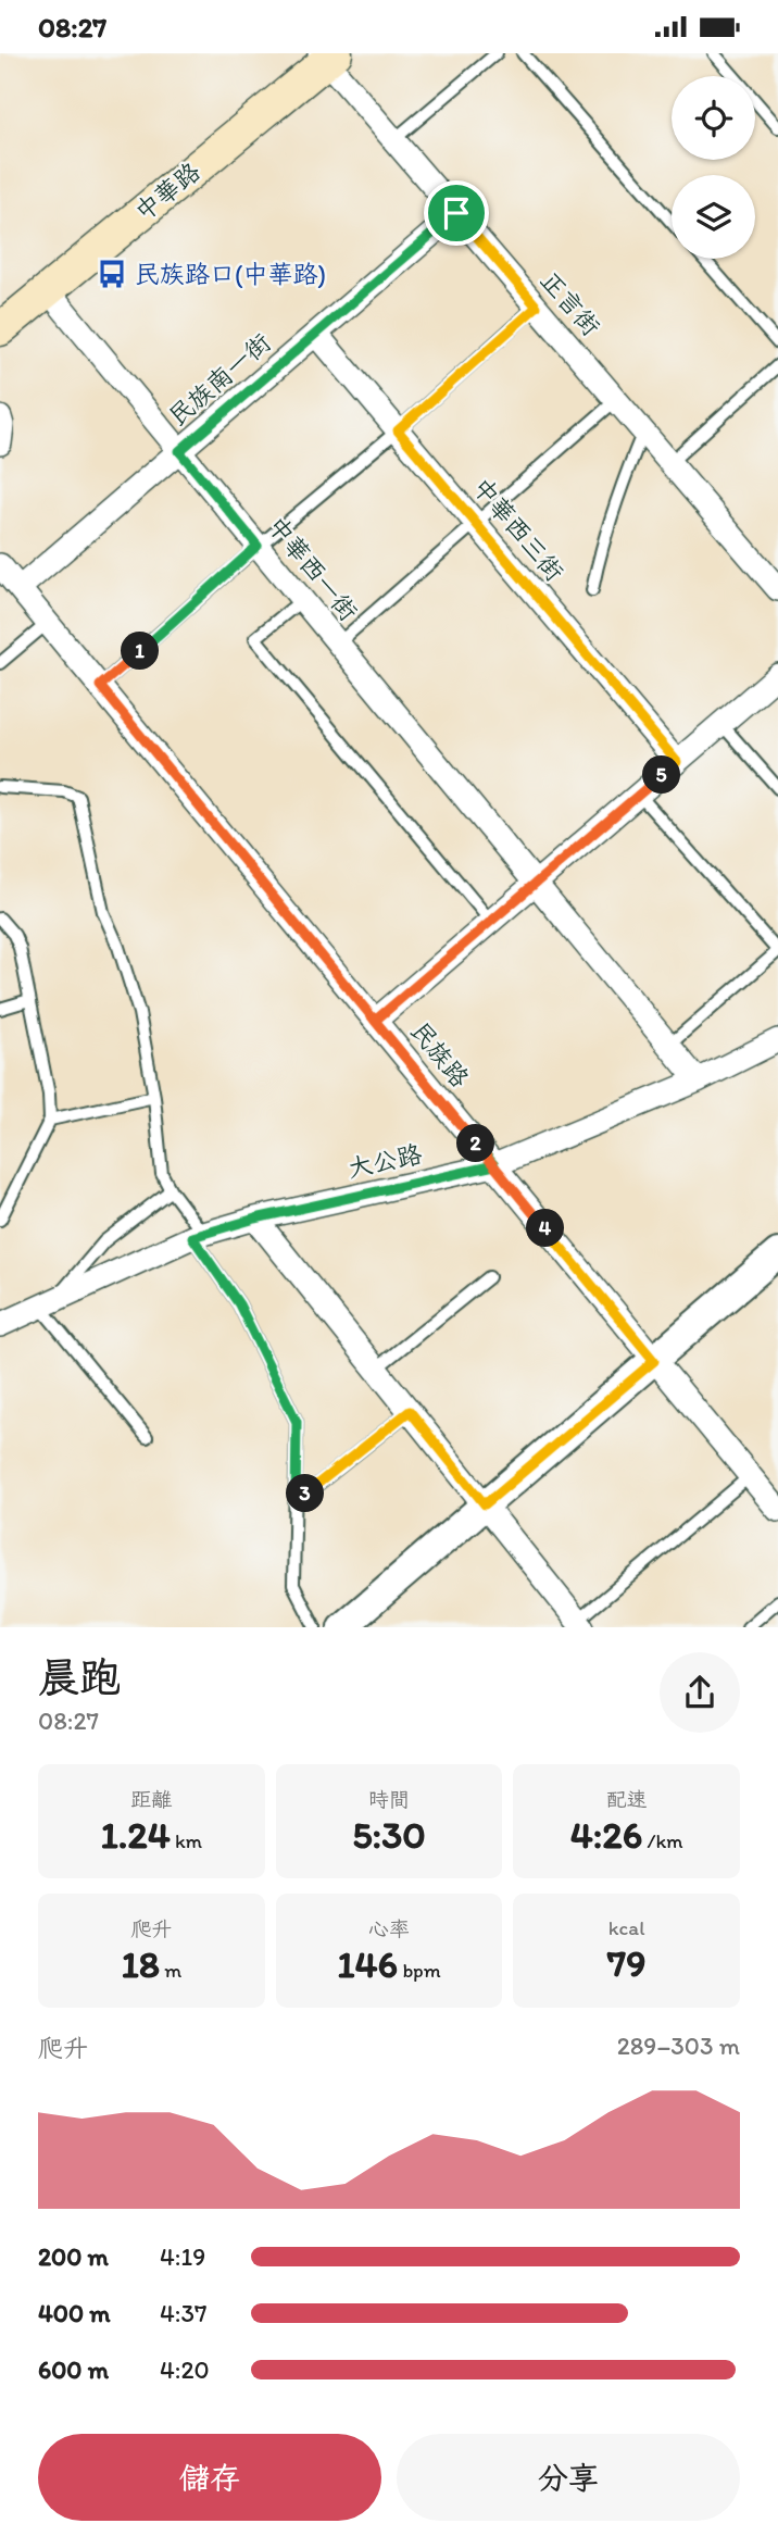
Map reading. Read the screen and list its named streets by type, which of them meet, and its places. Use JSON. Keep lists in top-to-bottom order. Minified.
{"streets":{"main road":["中華路"],"street":["正言街","民族南一街","中華西三街","中華西一街","民族路","大公路"]},"crossings":[["中華路","正言街"],["中華路","中華西一街"],["正言街","民族南一街"],["民族南一街","中華西三街"],["民族南一街","中華西一街"],["民族南一街","民族路"],["中華西一街","大公路"],["民族路","大公路"]],"places":{"bus stop":["民族路口(中華路)"]},"page":{"status":"08:27","pins":["1","5","2","4","3"],"heading":["晨跑","08:27"],"stats":[["距離","1.24 km"],["時間","5:30"],["配速","4:26 /km"],["爬升","18 m"],["心率","146 bpm"],["kcal","79"]],"chart":["爬升","289–303 m"],"list":[{"name":"200 m","note":"4:19"},{"name":"400 m","note":"4:37"},{"name":"600 m","note":"4:20"}],"buttons":["儲存","分享"]}}
